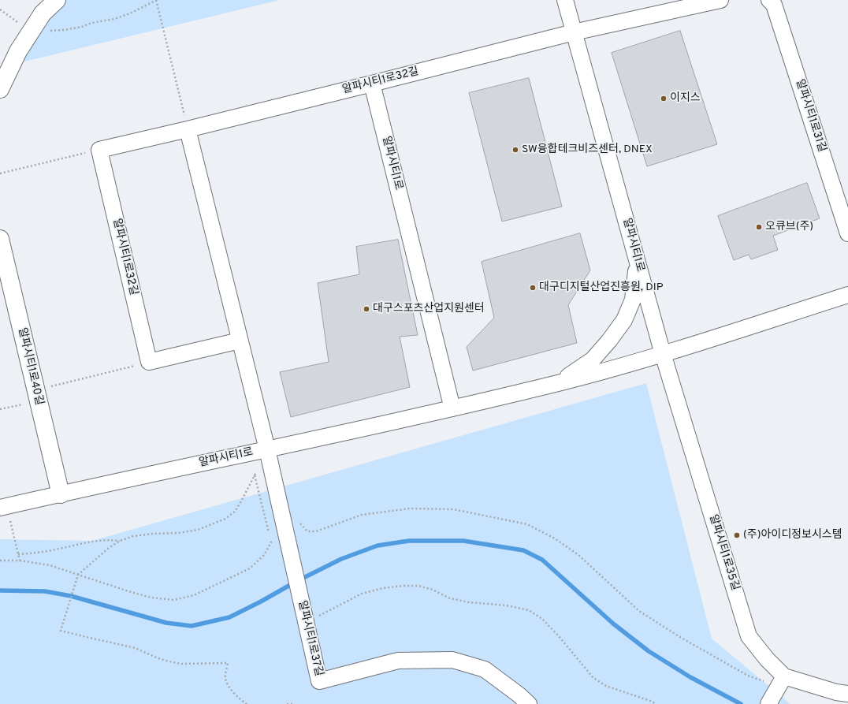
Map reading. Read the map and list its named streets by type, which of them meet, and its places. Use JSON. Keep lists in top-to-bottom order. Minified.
{"streets":{"main road":["알파시티1로40길"],"street":["알파시티1로32길","알파시티1로31길","알파시티1로","알파시티1로35길","알파시티1로37길"]},"crossings":[["알파시티1로32길","알파시티1로"],["알파시티1로","알파시티1로40길"],["알파시티1로","알파시티1로35길"],["알파시티1로","알파시티1로37길"]],"places":["이지스","SW융합테크비즈센터, DNEX","오큐브(주)","대구디지털산업진흥원, DIP","대구스포츠산업지원센터","(주)아이디정보시스템"]}
